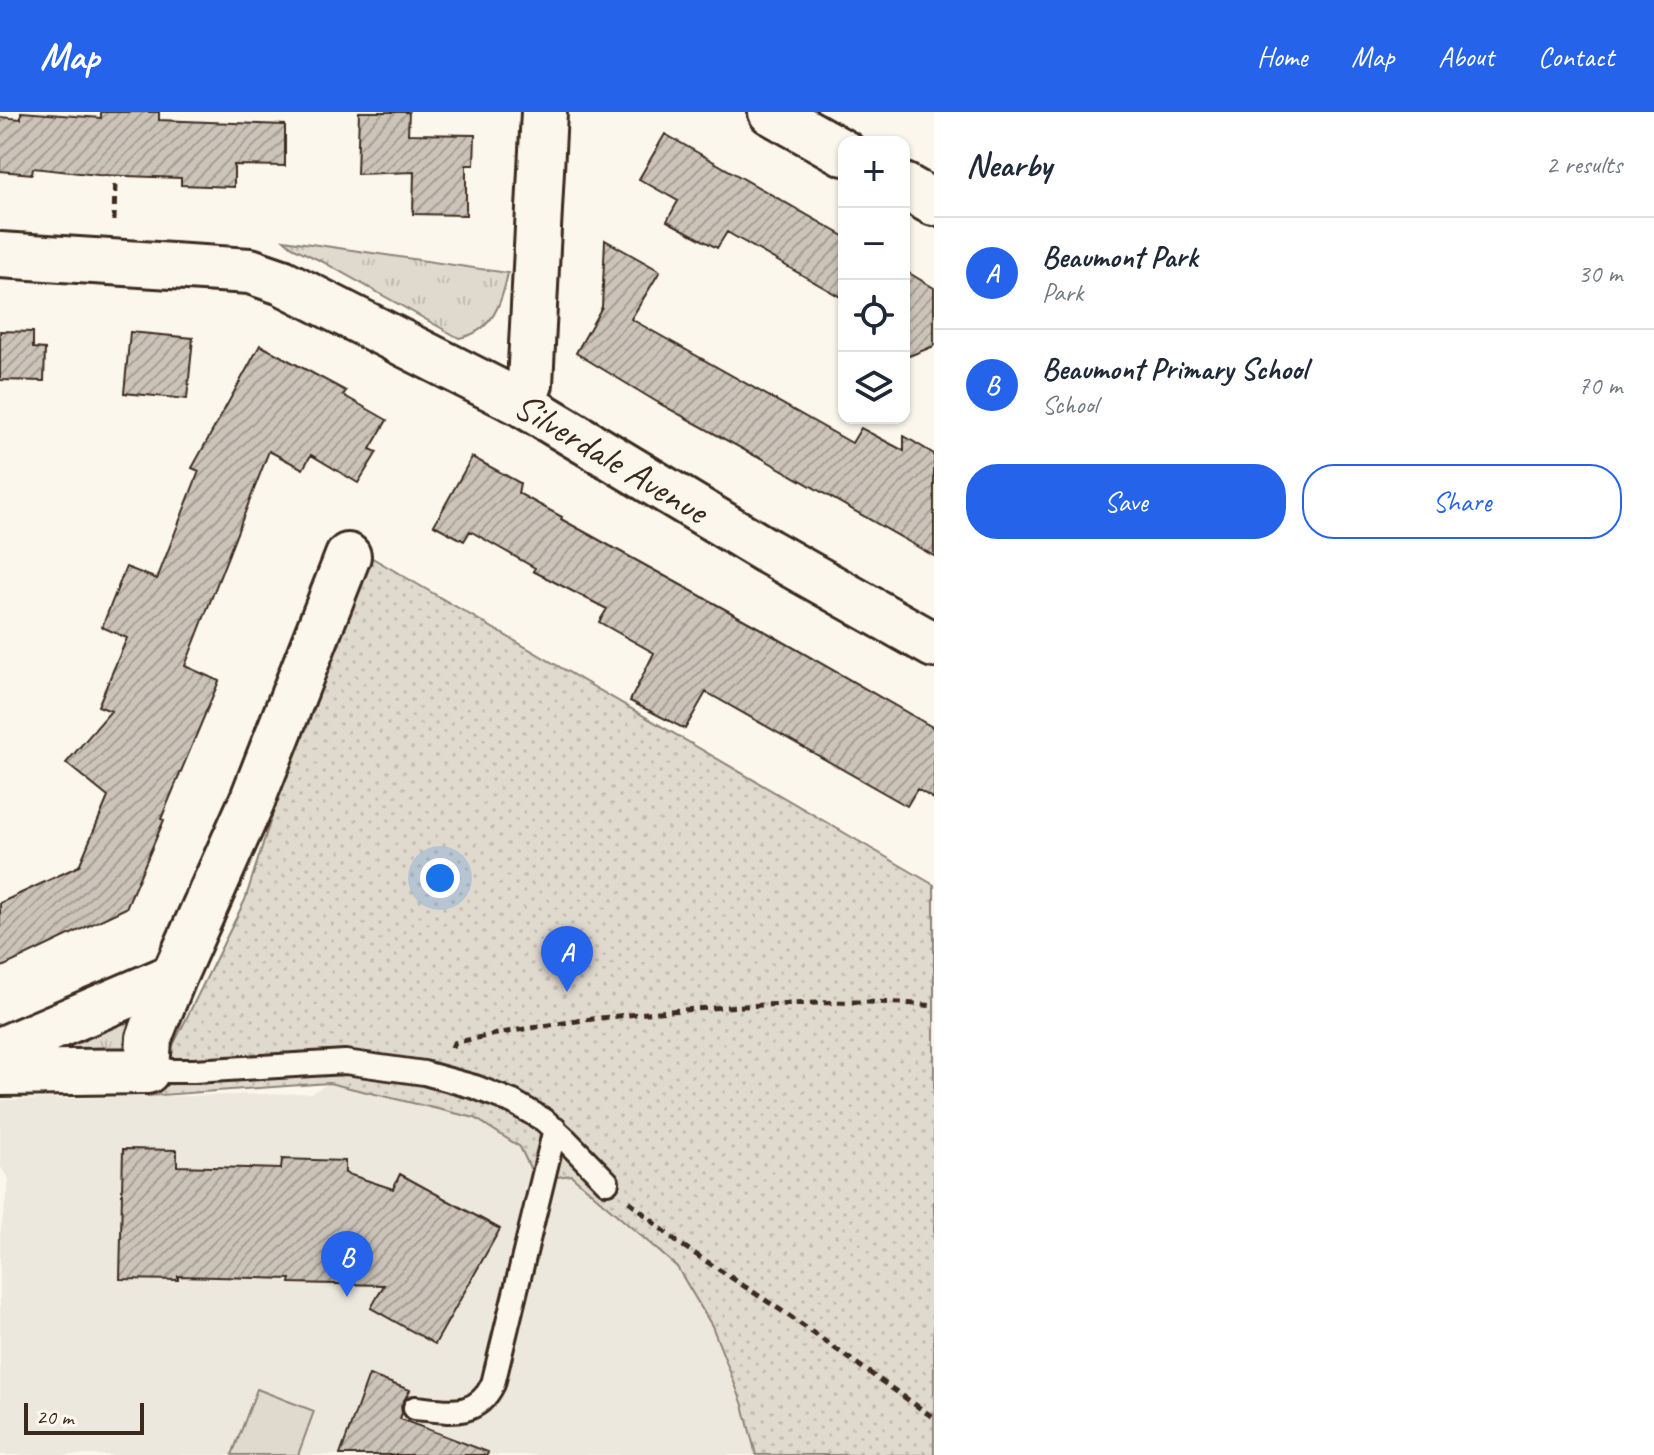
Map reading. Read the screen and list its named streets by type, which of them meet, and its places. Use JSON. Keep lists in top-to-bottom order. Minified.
{"streets":{"street":["Silverdale Avenue"]},"scale_bar":"20 m","page":{"header":"Map","nav":["Home","Map","About","Contact"],"heading":["Nearby","2 results"],"map_buttons":["+","−"],"list":[{"mark":"A","name":"Beaumont Park","note":"Park","value":"30 m"},{"mark":"B","name":"Beaumont Primary School","note":"School","value":"70 m"}],"buttons":["Save","Share"],"pins":["A","B"],"scale":"20 m"}}
